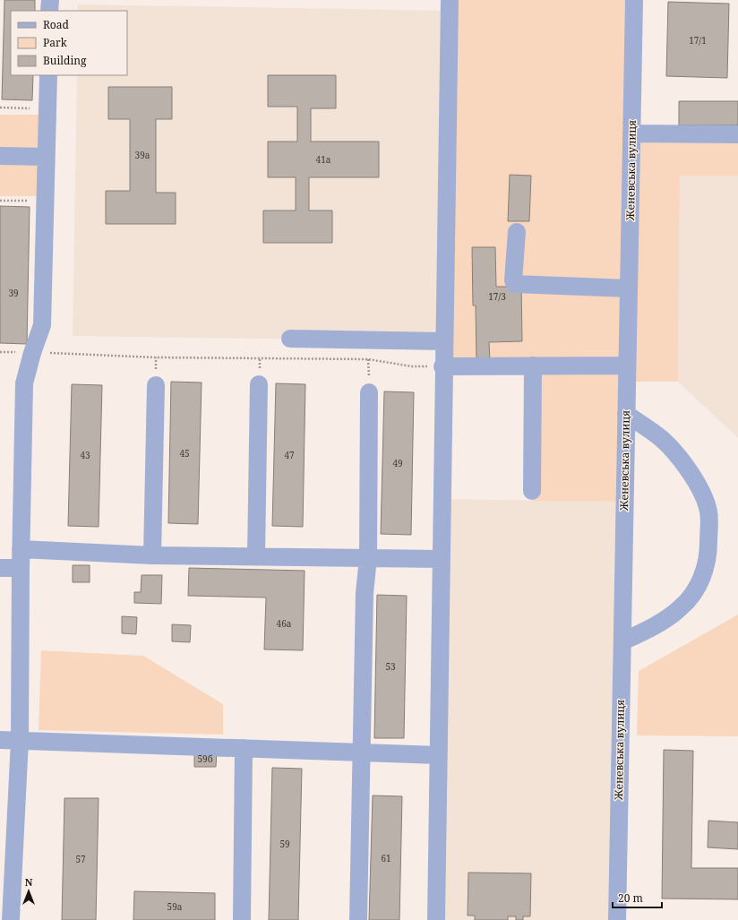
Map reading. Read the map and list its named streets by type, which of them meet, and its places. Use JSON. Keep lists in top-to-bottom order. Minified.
{"streets":{"street":["Женевська вулиця"]},"house_numbers":["17/1","39а","41а","39","17/3","45","43","47","49","46а","53","59б","59","61","57","59а"],"legend":["Road","Park","Building"],"scale_bar":"20 m","north":"top"}
